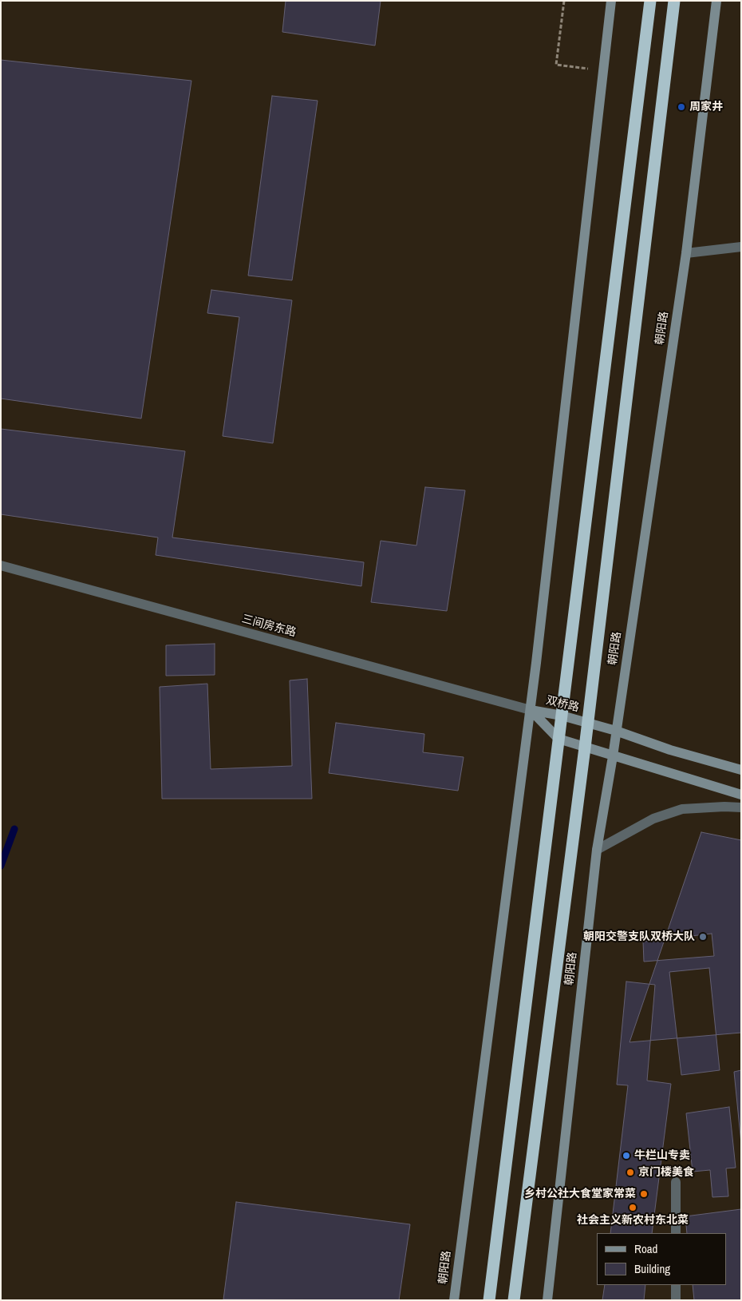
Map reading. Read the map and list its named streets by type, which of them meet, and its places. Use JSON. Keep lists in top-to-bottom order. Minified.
{"streets":{"highway":["朝阳路"],"street":["三间房东路","双桥路"]},"crossings":[["朝阳路","三间房东路"],["朝阳路","双桥路"],["三间房东路","双桥路"]],"places":["周家井","朝阳交警支队双桥大队","牛栏山专卖","京门楼美食","乡村公社大食堂家常菜","社会主义新农村东北菜"],"legend":["Road","Building"]}
